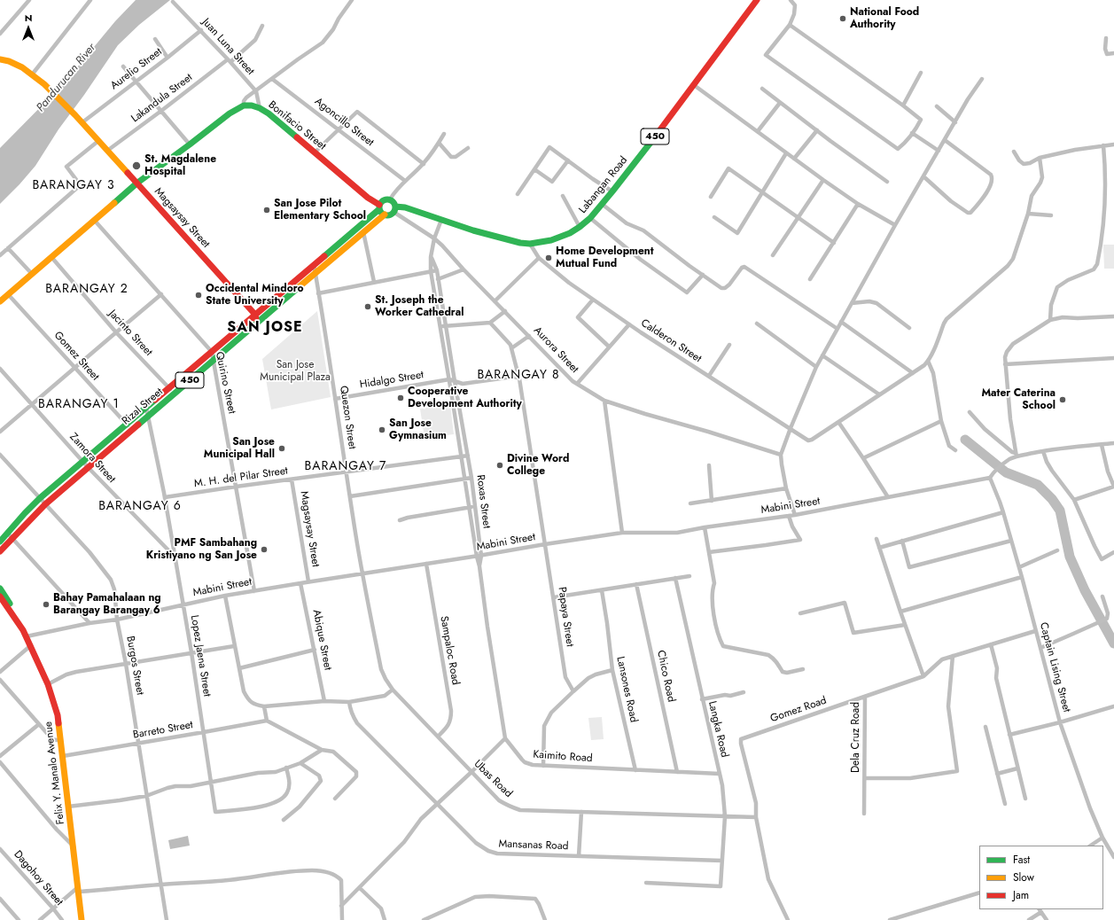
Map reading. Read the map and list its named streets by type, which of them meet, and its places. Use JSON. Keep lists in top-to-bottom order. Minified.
{"streets":{"main road":["Bonifacio Street","450","Labangan Road","Magsaysay Street","Rizal Street","Felix Y. Manalo Avenue"],"street":["Juan Luna Street","Aurelio Street","Lakandula Street","Agoncillo Street","Jacinto Street","Calderon Street","Aurora Street","Gomez Street","Hidalgo Street","Quirino Street","Quezon Street","Zamora Street","M. H. del Pilar Street","Roxas Street","Mabini Street","Papaya Street","Abique Street","Sampaloc Road","Lopez Jaena Street","Burgos Street","Captain Lising Street","Chico Road","Lansones Road","Gomez Road","Langka Road","Barreto Street","Dela Cruz Road","Kaimito Road","Ubas Road","Mansanas Road","Dagohoy Street"]},"crossings":[["Juan Luna Street","Aurelio Street"],["Juan Luna Street","Lakandula Street"],["Juan Luna Street","Bonifacio Street"],["Aurelio Street","Magsaysay Street"],["Lakandula Street","Magsaysay Street"],["Bonifacio Street","Labangan Road"],["Bonifacio Street","Aurora Street"],["Bonifacio Street","Rizal Street"],["Labangan Road","Calderon Street"],["Labangan Road","Aurora Street"],["Labangan Road","Rizal Street"],["Labangan Road","Roxas Street"],["Magsaysay Street","Rizal Street"],["Magsaysay Street","M. H. del Pilar Street"],["Magsaysay Street","Mabini Street"],["Jacinto Street","Rizal Street"],["Aurora Street","Rizal Street"],["Aurora Street","Roxas Street"],["Gomez Street","Rizal Street"],["Hidalgo Street","Quezon Street"],["Hidalgo Street","Roxas Street"],["Hidalgo Street","Papaya Street"],["Quirino Street","Rizal Street"],["Quirino Street","M. H. del Pilar Street"],["Quirino Street","Mabini Street"],["Rizal Street","Quezon Street"],["Rizal Street","Zamora Street"],["Rizal Street","Lopez Jaena Street"],["Rizal Street","Burgos Street"],["Quezon Street","M. H. del Pilar Street"],["Quezon Street","Mabini Street"],["Quezon Street","Ubas Road"],["Zamora Street","Lopez Jaena Street"],["M. H. del Pilar Street","Roxas Street"],["M. H. del Pilar Street","Lopez Jaena Street"],["Roxas Street","Mabini Street"],["Roxas Street","Kaimito Road"],["Mabini Street","Papaya Street"],["Mabini Street","Abique Street"],["Mabini Street","Sampaloc Road"],["Mabini Street","Lopez Jaena Street"],["Mabini Street","Burgos Street"],["Mabini Street","Captain Lising Street"],["Mabini Street","Felix Y. Manalo Avenue"],["Mabini Street","Ubas Road"],["Sampaloc Road","Ubas Road"],["Lopez Jaena Street","Barreto Street"],["Burgos Street","Barreto Street"],["Captain Lising Street","Gomez Road"],["Chico Road","Kaimito Road"],["Lansones Road","Kaimito Road"],["Gomez Road","Dela Cruz Road"],["Gomez Road","Ubas Road"],["Langka Road","Kaimito Road"],["Langka Road","Ubas Road"],["Langka Road","Mansanas Road"],["Barreto Street","Felix Y. Manalo Avenue"]],"districts":["BARANGAY 3","BARANGAY 2","SAN JOSE","BARANGAY 8","BARANGAY 1","BARANGAY 7","BARANGAY 6"],"water":["Pandurucan River"],"parks":["San Jose Municipal Plaza"],"places":["National Food Authority","St. Magdalene Hospital","San Jose Pilot Elementary School","Home Development Mutual Fund","Occidental Mindoro State University","St. Joseph the Worker Cathedral","Cooperative Development Authority","Mater Caterina School","San Jose Gymnasium","San Jose Municipal Hall","Divine Word College","PMF Sambahang Kristiyano ng San Jose","Bahay Pamahalaan ng Barangay Barangay 6"],"legend":["Fast","Slow","Jam"],"north":"top"}
